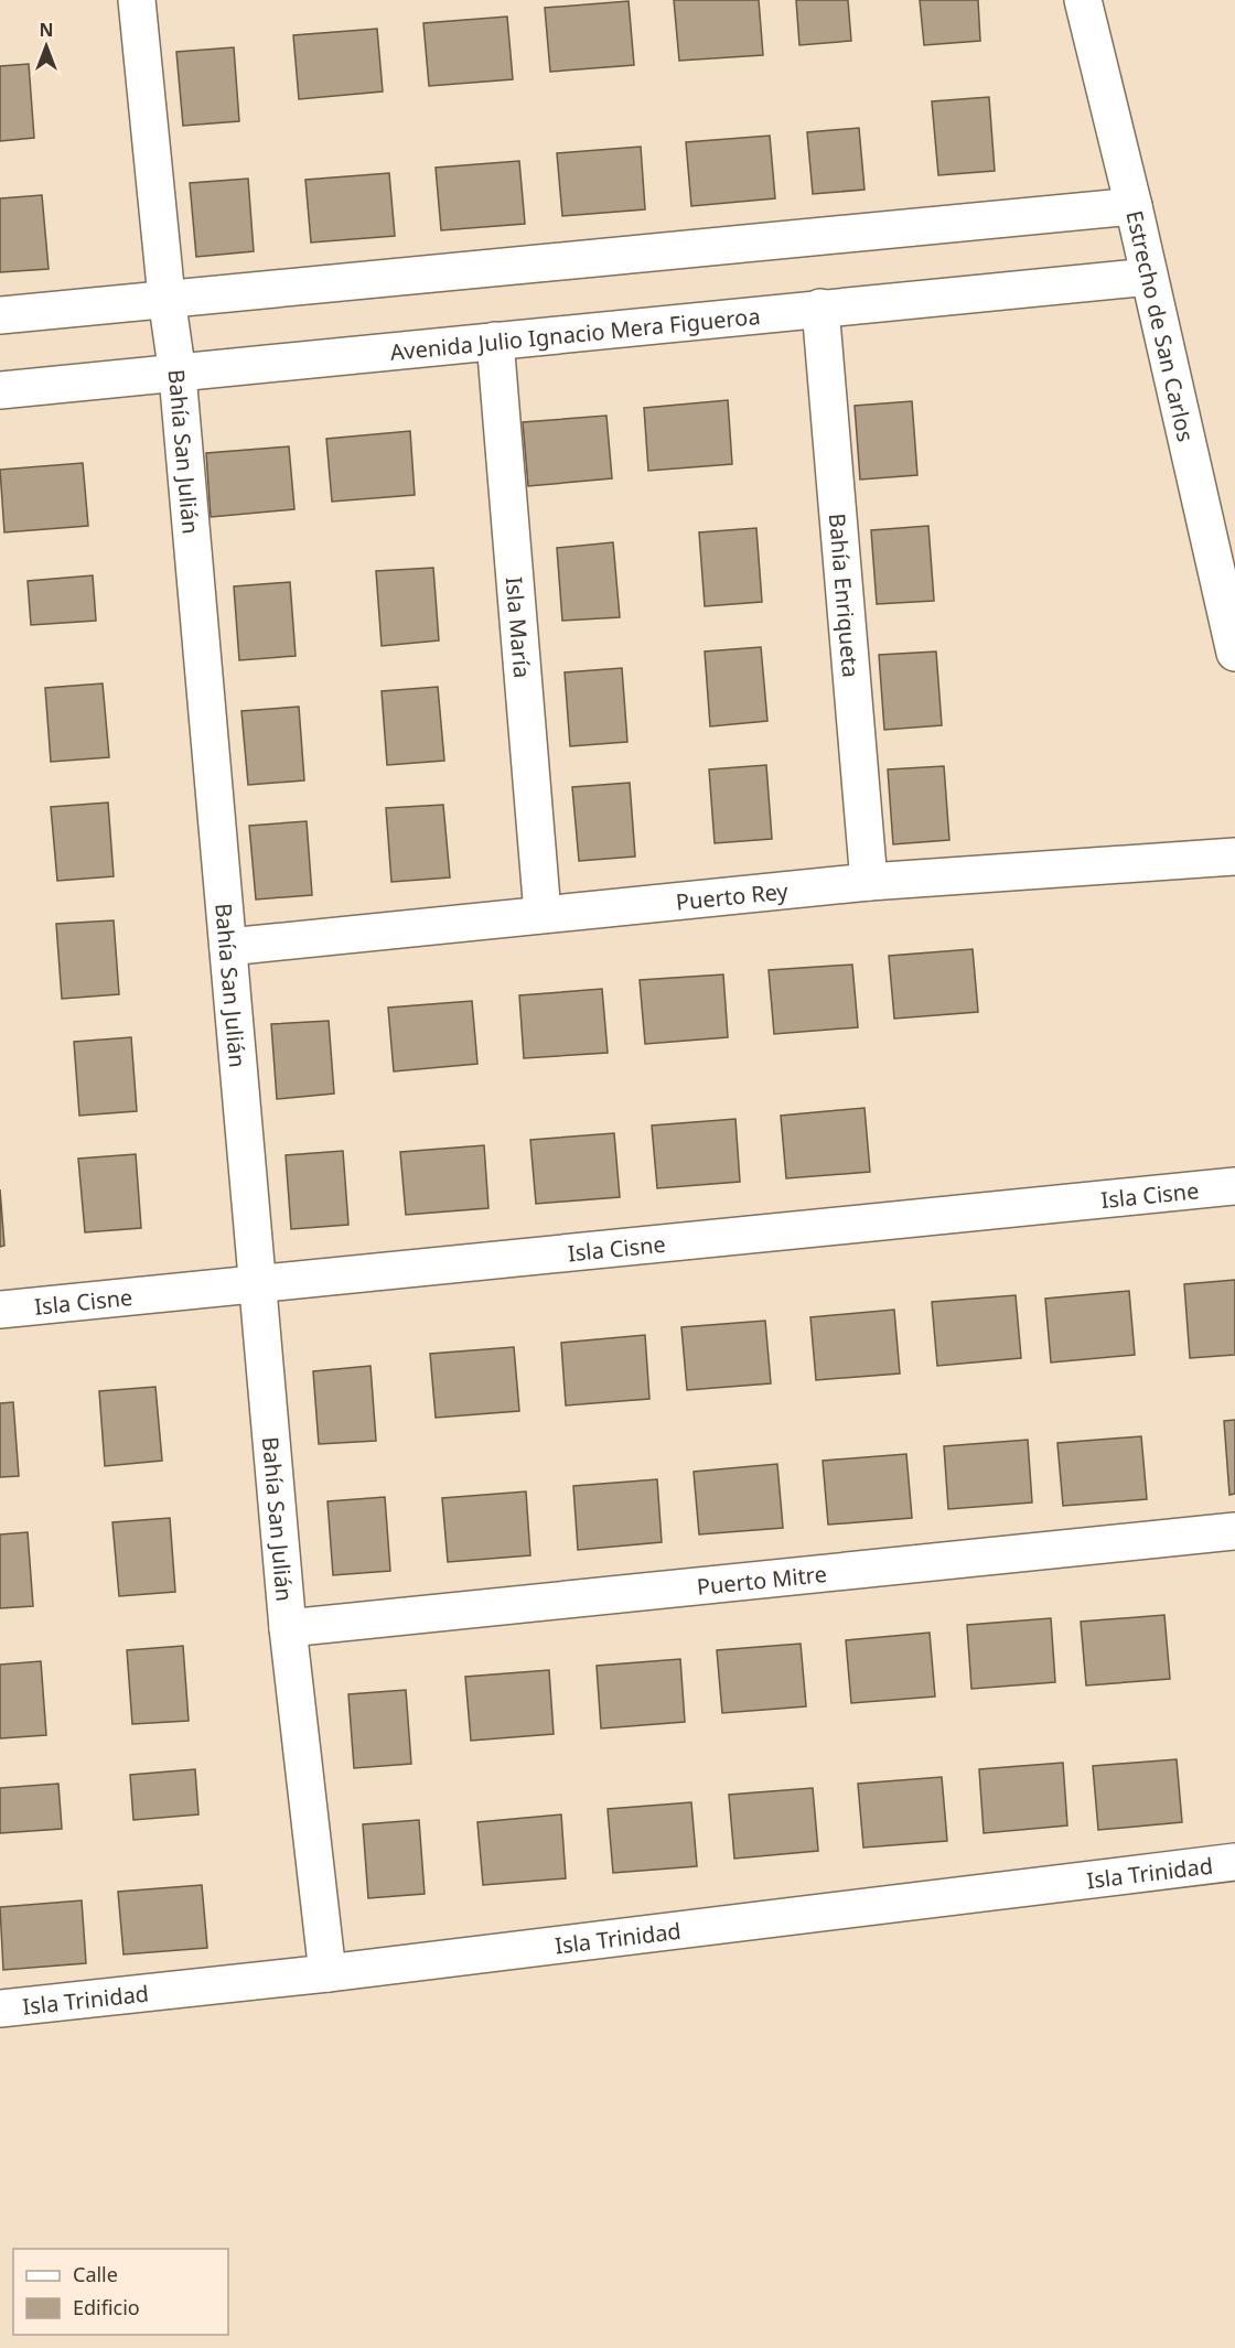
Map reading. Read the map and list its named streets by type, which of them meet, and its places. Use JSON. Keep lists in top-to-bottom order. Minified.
{"streets":{"street":["Estrecho de San Carlos","Avenida Julio Ignacio Mera Figueroa","Bahía San Julián","Bahía Enriqueta","Isla María","Puerto Rey","Isla Cisne","Puerto Mitre","Isla Trinidad"]},"crossings":[["Estrecho de San Carlos","Avenida Julio Ignacio Mera Figueroa"],["Avenida Julio Ignacio Mera Figueroa","Bahía San Julián"],["Avenida Julio Ignacio Mera Figueroa","Bahía Enriqueta"],["Avenida Julio Ignacio Mera Figueroa","Isla María"],["Bahía San Julián","Puerto Rey"],["Bahía San Julián","Isla Cisne"],["Bahía San Julián","Puerto Mitre"],["Bahía San Julián","Isla Trinidad"],["Bahía Enriqueta","Puerto Rey"],["Isla María","Puerto Rey"]],"legend":["Calle","Edificio"],"north":"top"}
